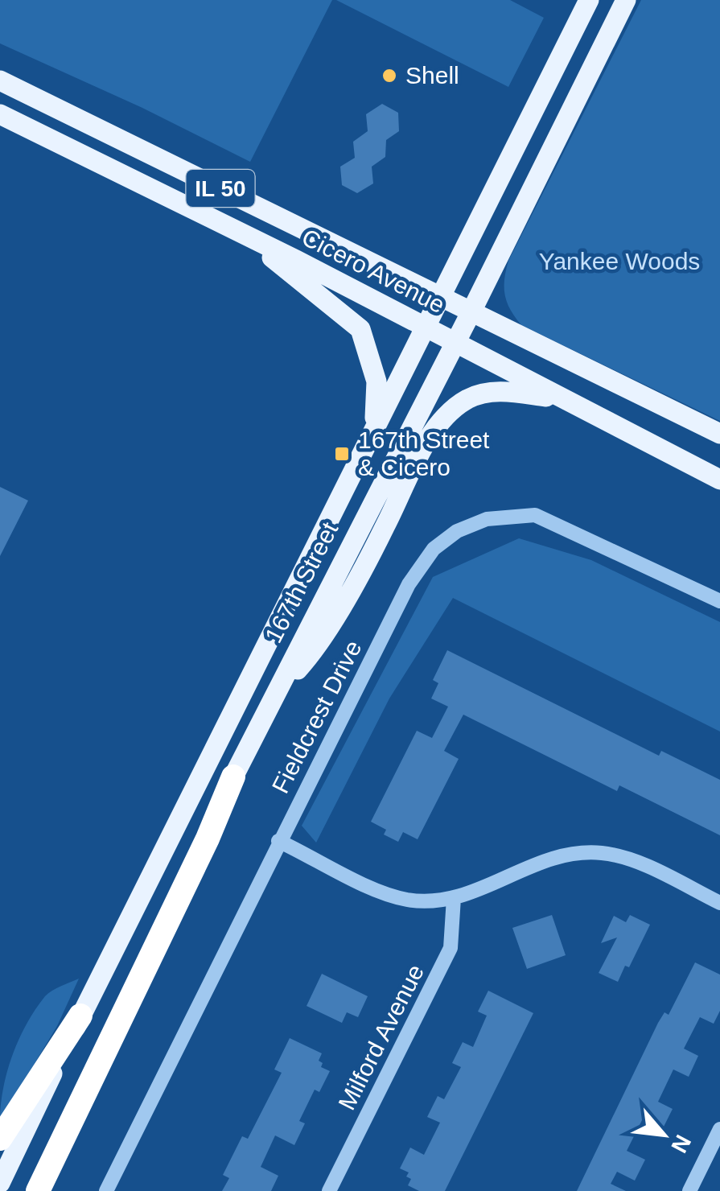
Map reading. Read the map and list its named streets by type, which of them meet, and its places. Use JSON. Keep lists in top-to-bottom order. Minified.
{"streets":{"main road":["IL 50","Cicero Avenue","167th Street"],"street":["Fieldcrest Drive","Milford Avenue"]},"crossings":[["Cicero Avenue","167th Street"]],"parks":["Yankee Woods"],"places":{"other":["Shell"],"transit":["167th Street & Cicero"]},"north":"bottom right"}
